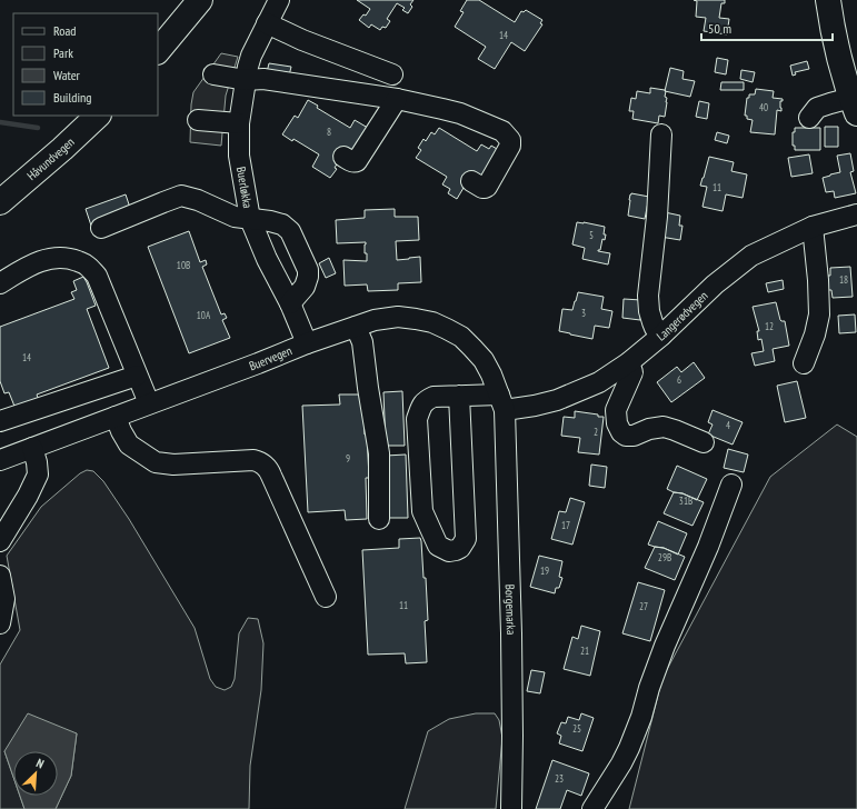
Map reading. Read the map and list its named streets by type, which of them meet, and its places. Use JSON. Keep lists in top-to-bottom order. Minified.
{"streets":{"main road":["Håvundvegen"],"street":["Buerløkka","Langerødvegen","Buervegen","Borgemarka"]},"crossings":[["Buerløkka","Buervegen"],["Langerødvegen","Buervegen"],["Langerødvegen","Borgemarka"],["Buervegen","Borgemarka"]],"house_numbers":["14","40","8","11","5","10B","18","3","10A","12","14","6","4","2","9","31B","17","29B","19","11","27","21","25","23"],"legend":["Road","Park","Water","Building"],"scale_bar":"50 m","north":"top right"}
